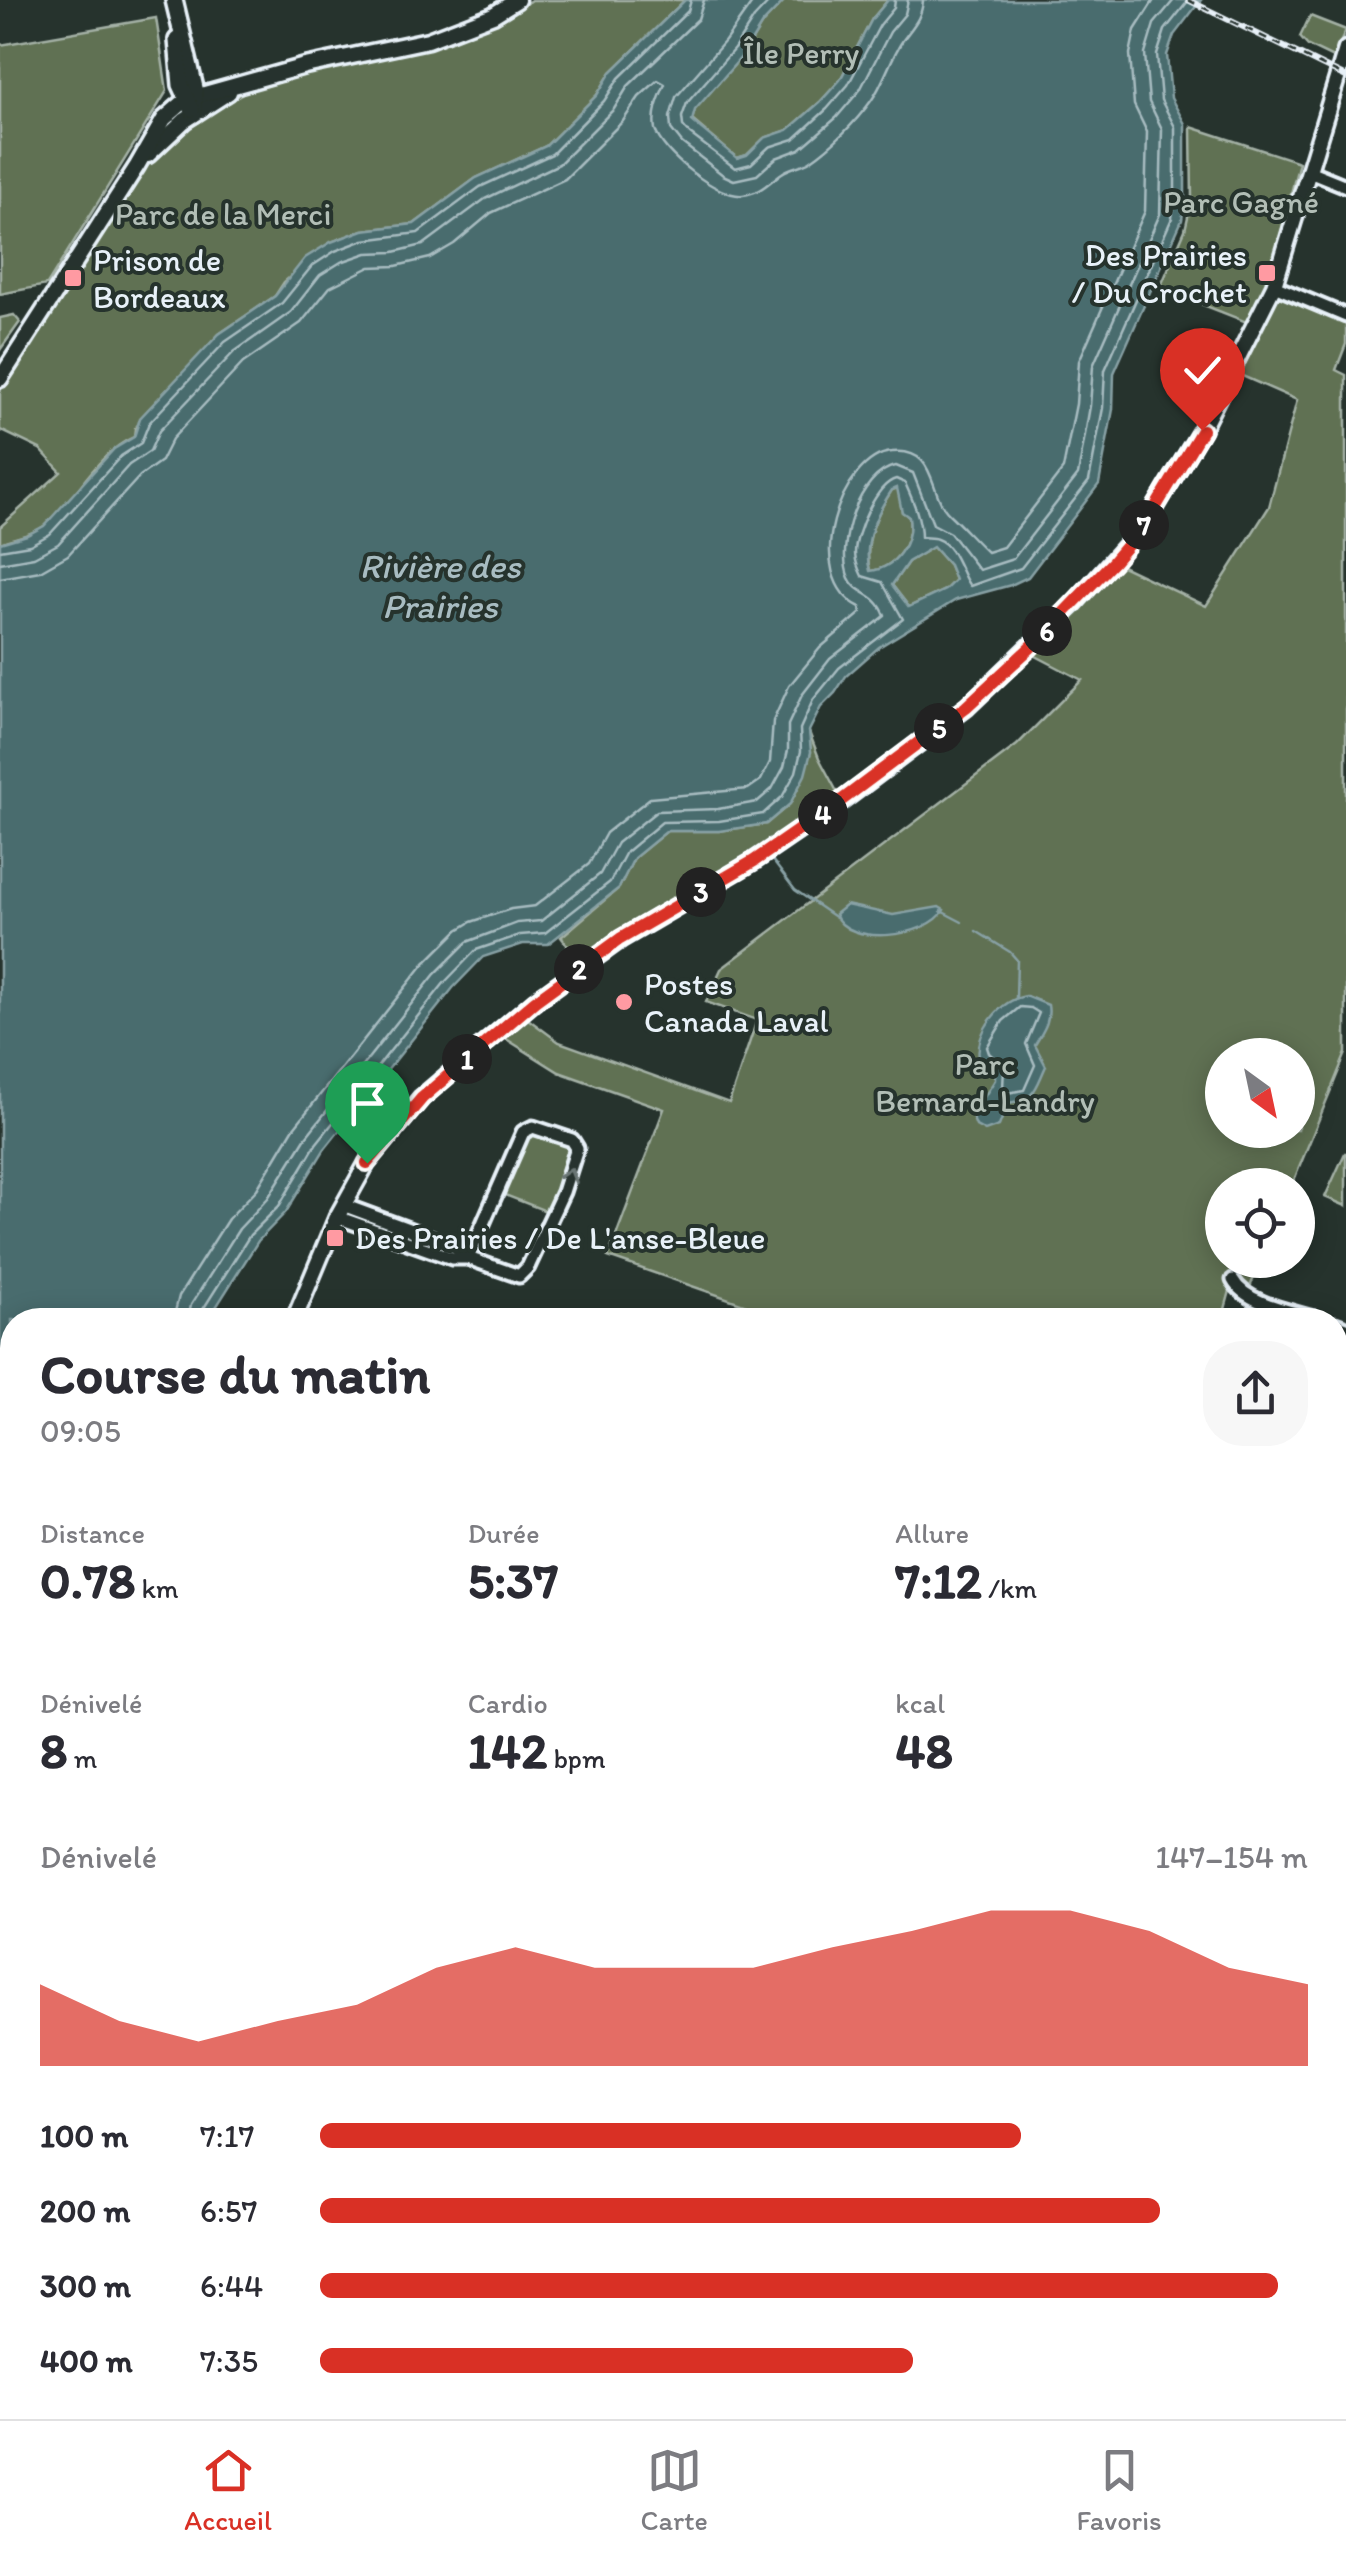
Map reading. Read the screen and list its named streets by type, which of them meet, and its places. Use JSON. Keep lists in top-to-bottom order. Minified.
{"water":["Rivière des Prairies"],"parks":["Île Perry","Parc Gagné","Parc de la Merci","Parc Bernard-Landry"],"places":{"transit":["Des Prairies / Du Crochet","Prison de Bordeaux","Des Prairies / De L'anse-Bleue"],"other":["Postes Canada Laval"]},"north":"bottom right","page":{"pins":["7","6","5","4","3","2","1"],"heading":["Course du matin","09:05"],"stats":[["Distance","0.78 km"],["Durée","5:37"],["Allure","7:12 /km"],["Dénivelé","8 m"],["Cardio","142 bpm"],["kcal","48"]],"chart":["Dénivelé","147–154 m"],"list":[{"name":"100 m","note":"7:17"},{"name":"200 m","note":"6:57"},{"name":"300 m","note":"6:44"},{"name":"400 m","note":"7:35"}],"tabs":["Accueil","Carte","Favoris"]}}
